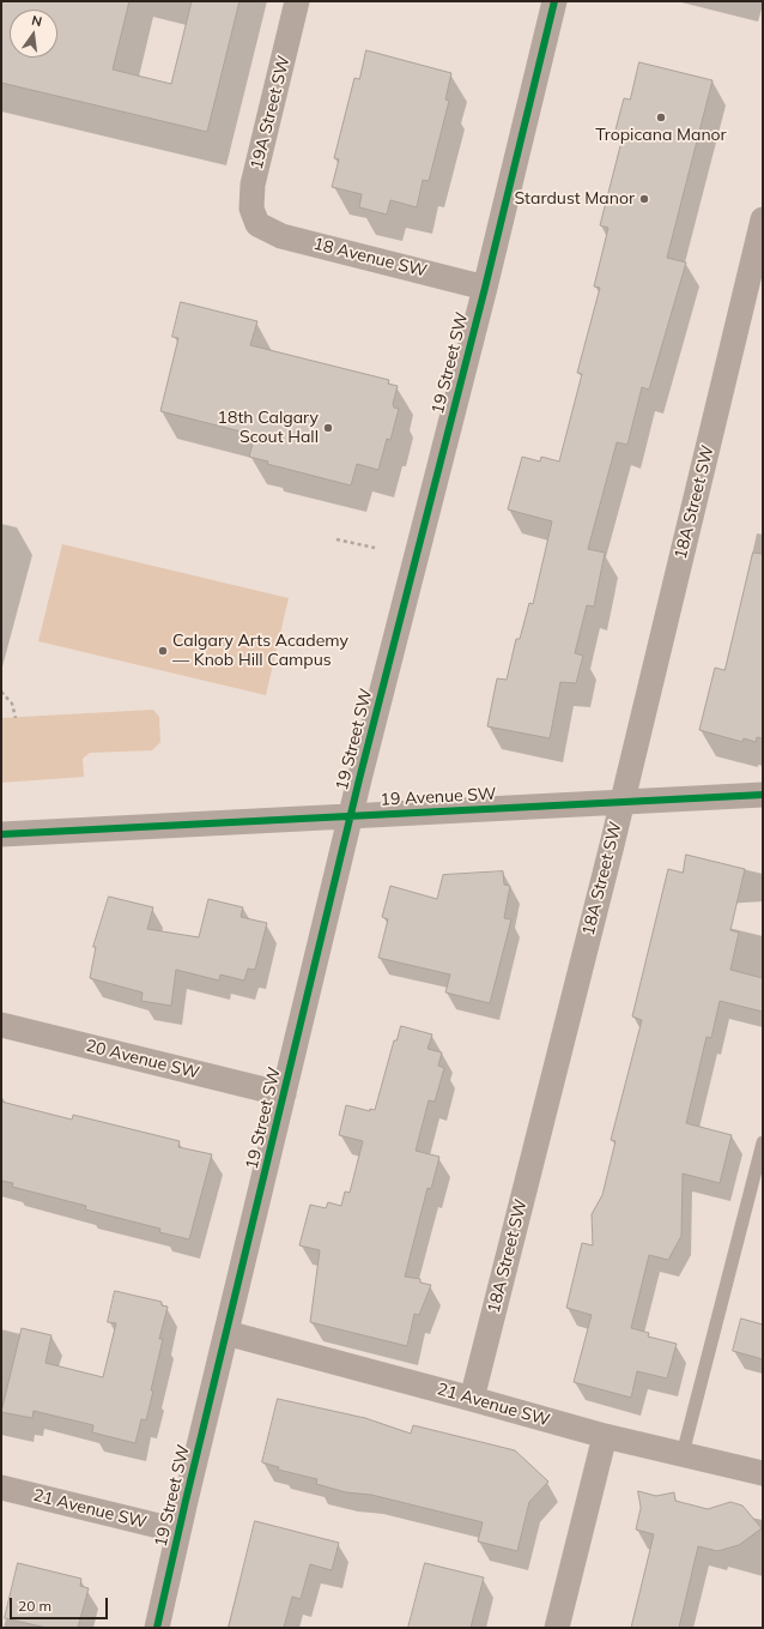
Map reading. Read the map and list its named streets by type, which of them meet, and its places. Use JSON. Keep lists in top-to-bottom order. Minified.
{"streets":{"street":["19A Street SW","18 Avenue SW","19 Street SW","18A Street SW","19 Avenue SW","20 Avenue SW","21 Avenue SW"]},"crossings":[["19A Street SW","18 Avenue SW"],["18 Avenue SW","19 Street SW"],["19 Street SW","19 Avenue SW"],["19 Street SW","20 Avenue SW"],["19 Street SW","21 Avenue SW"],["18A Street SW","19 Avenue SW"],["18A Street SW","21 Avenue SW"]],"places":["Tropicana Manor","Stardust Manor","18th Calgary Scout Hall","Calgary Arts Academy — Knob Hill Campus"],"scale_bar":"20 m","north":"top"}
